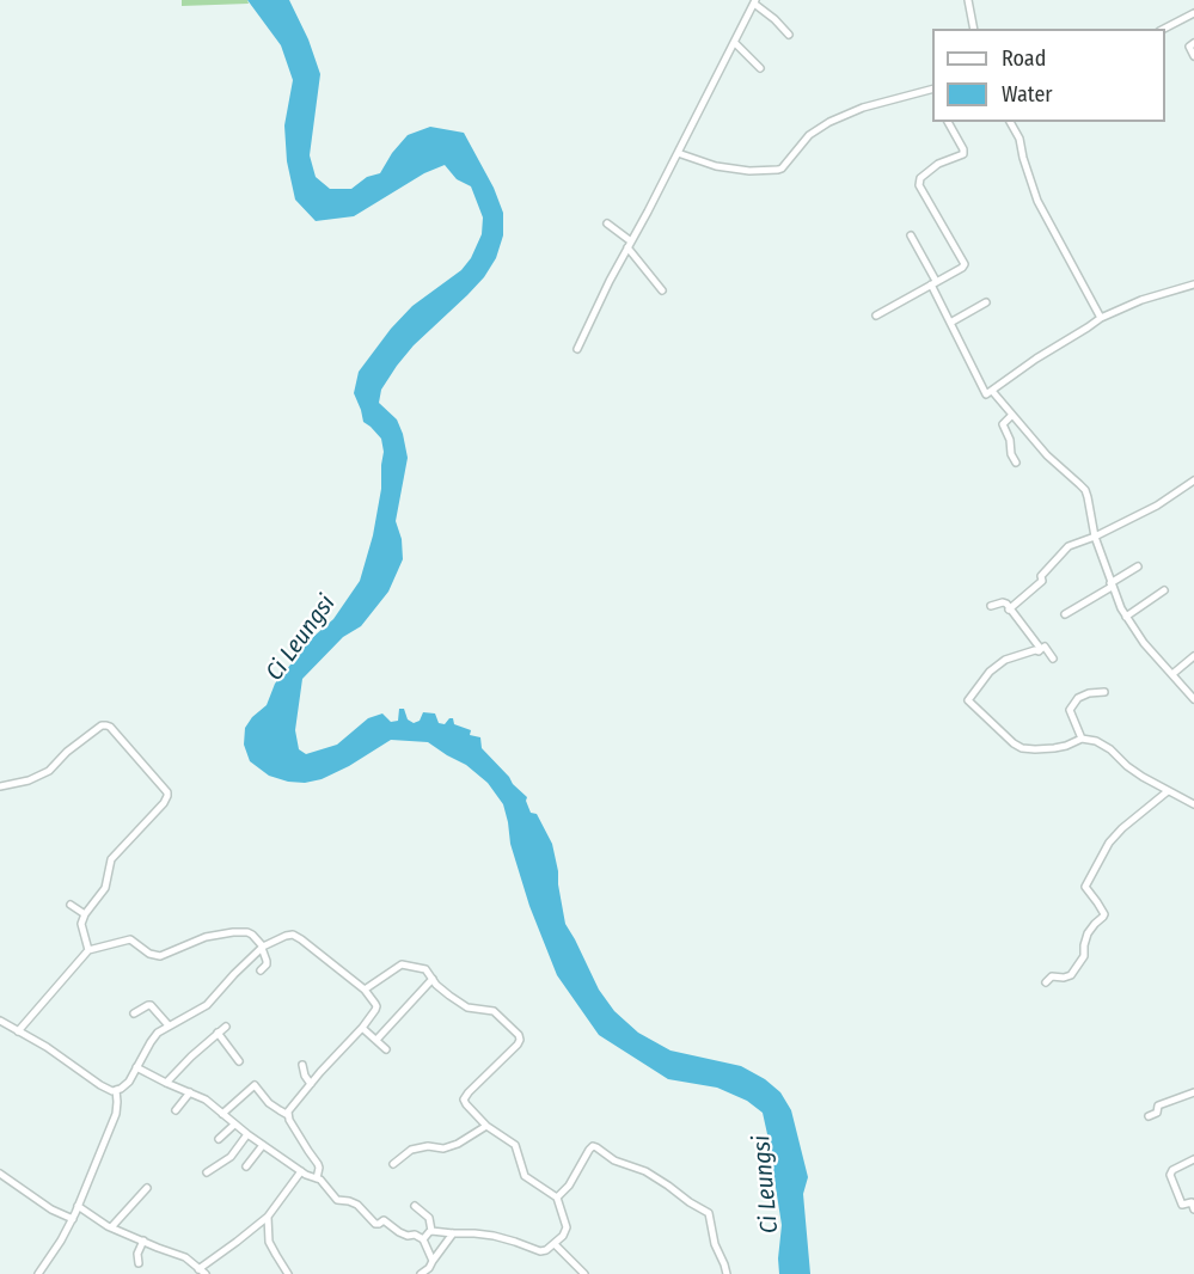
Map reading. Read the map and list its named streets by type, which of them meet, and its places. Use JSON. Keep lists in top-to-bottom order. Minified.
{"water":["Ci Leungsi"],"legend":["Road","Water"]}
